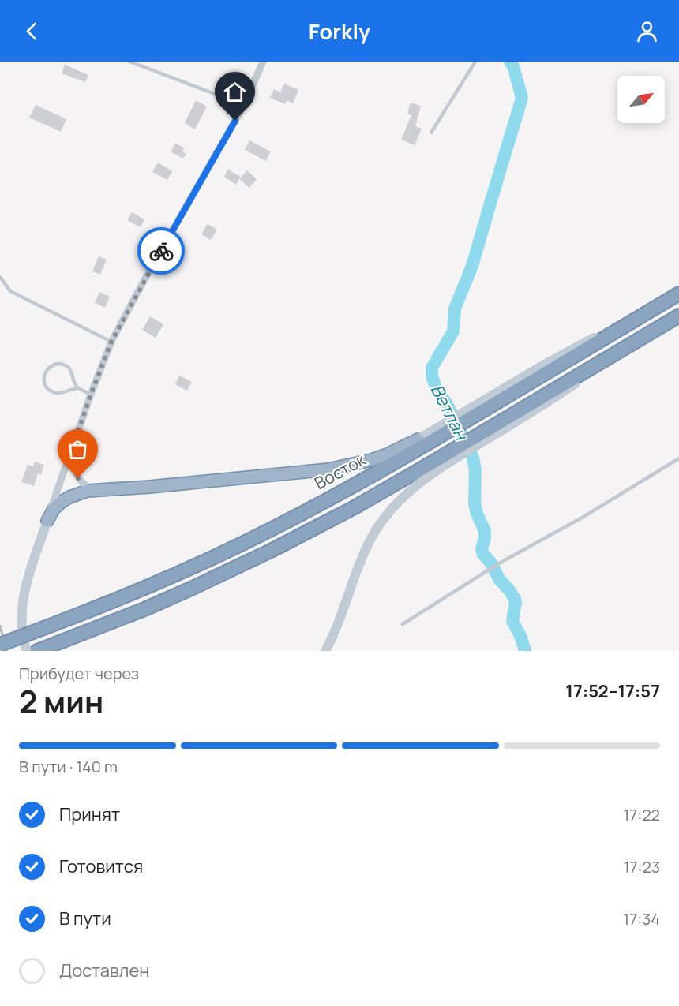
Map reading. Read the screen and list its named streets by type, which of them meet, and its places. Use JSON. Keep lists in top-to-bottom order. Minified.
{"streets":{"highway":["Восток"]},"water":["Ветлан"],"north":"top right","page":{"header":"Forkly","heading":["2 мин","Прибудет через","17:52–17:57"],"bar":"В пути · 140 m","list":[["Принят","17:22"],["Готовится","17:23"],["В пути","17:34"],"Доставлен"]}}
